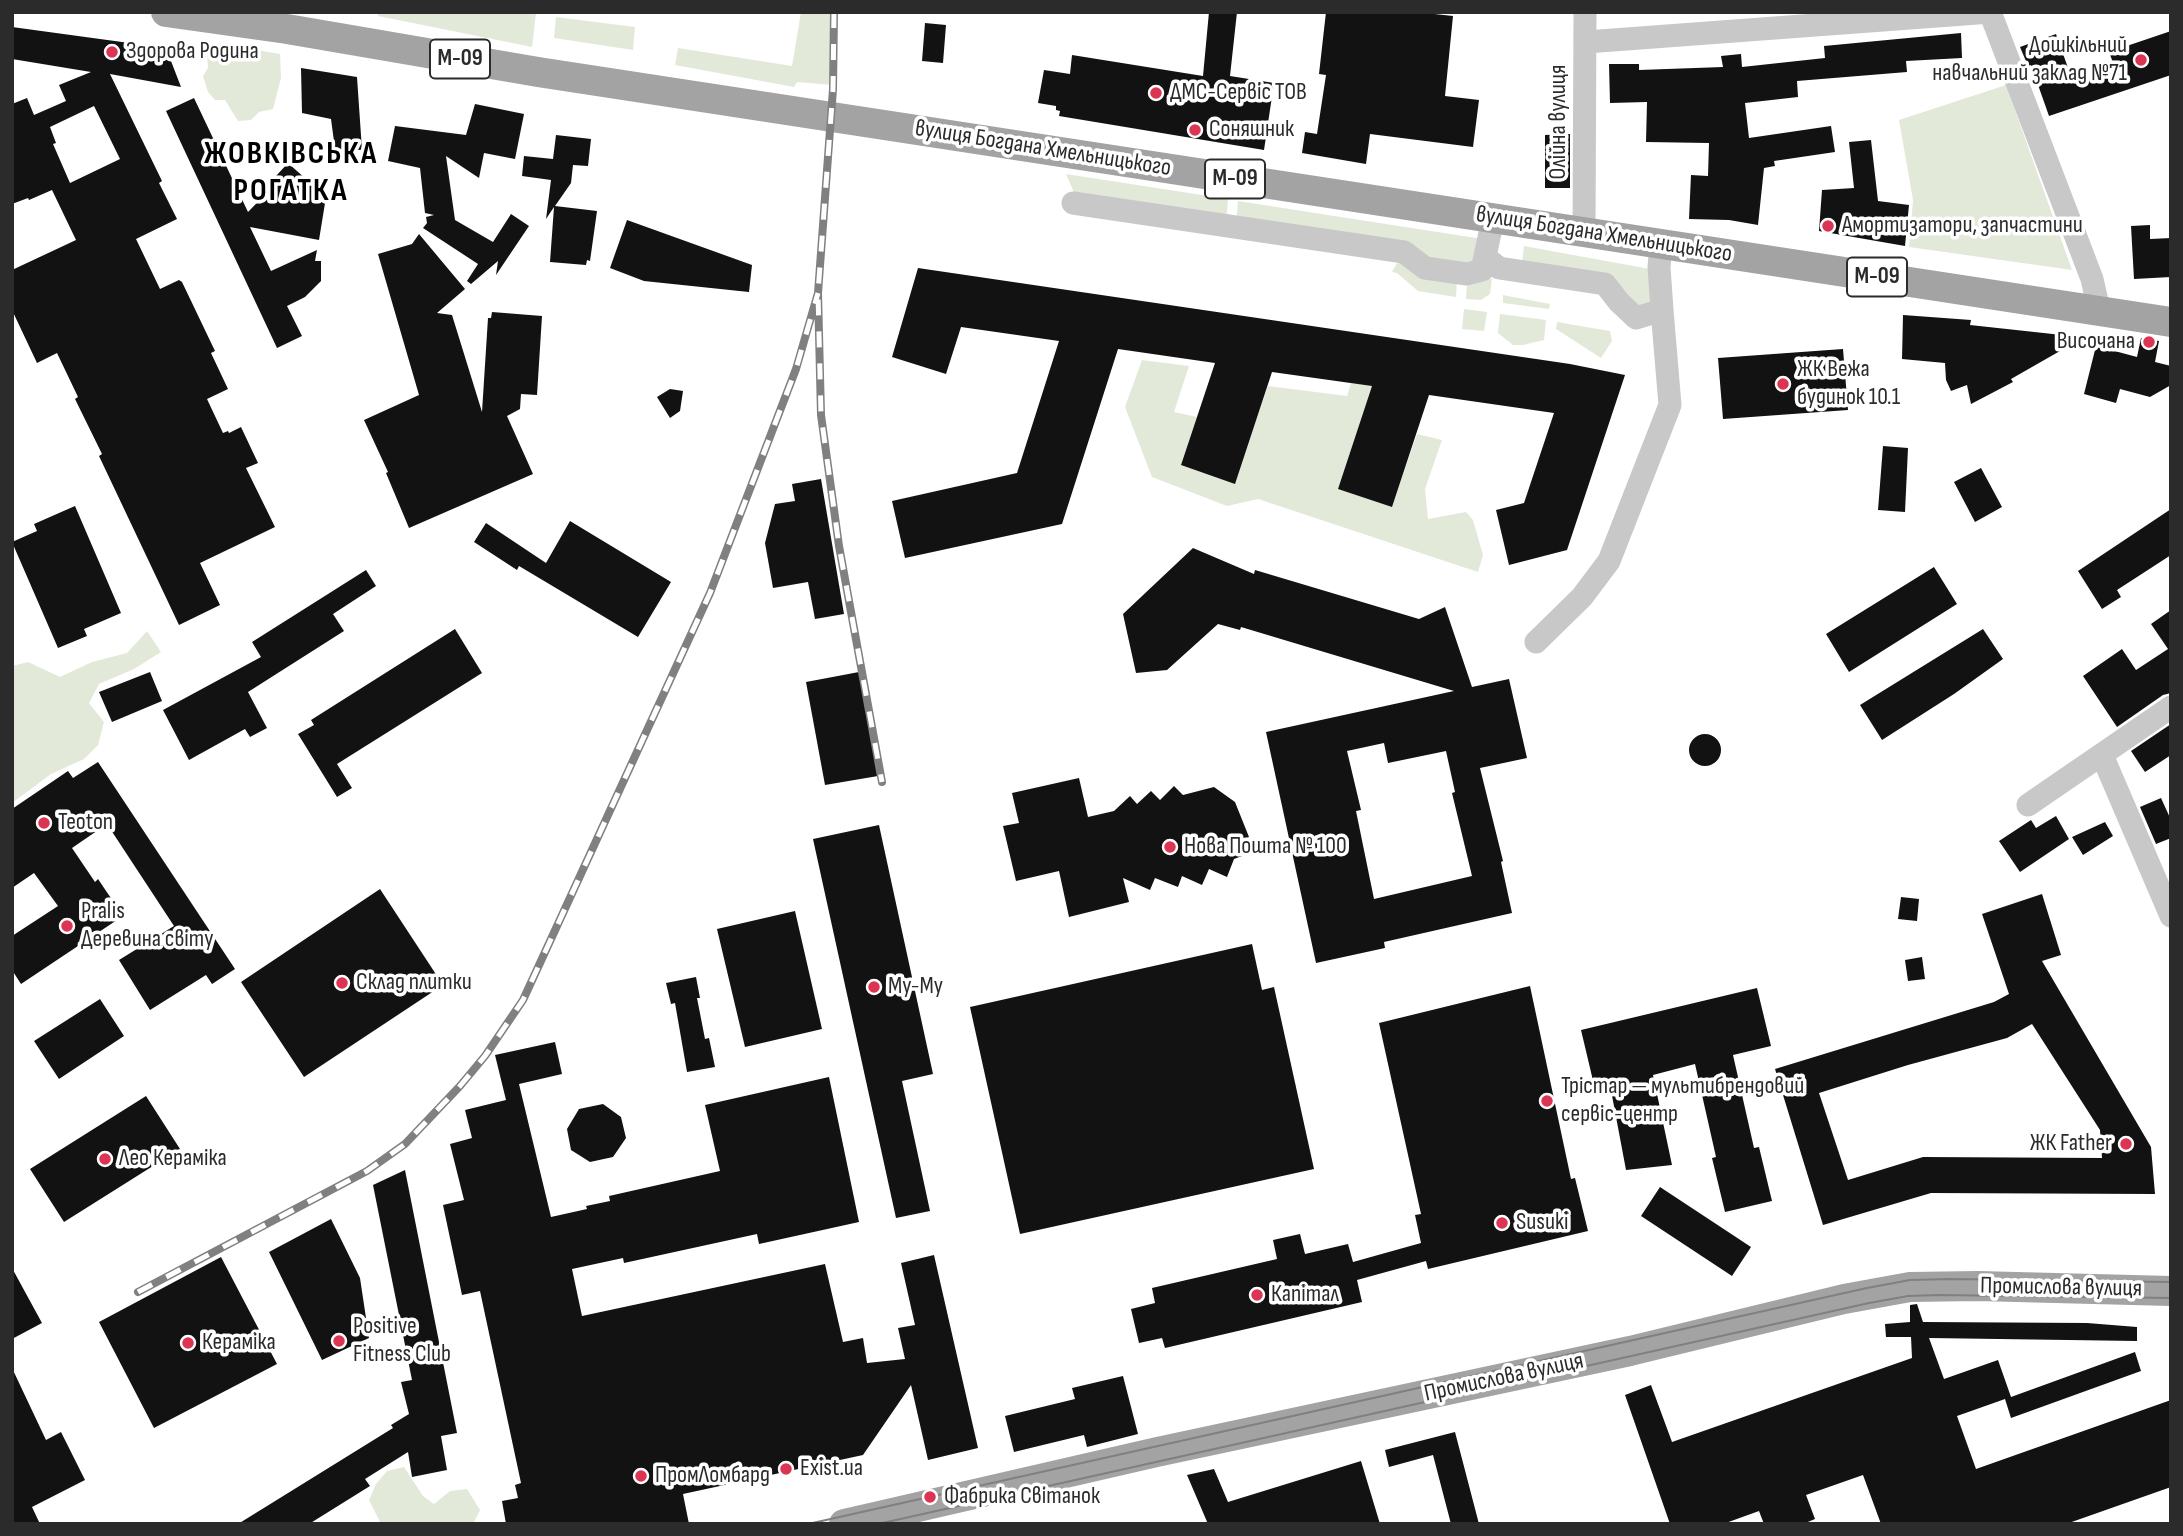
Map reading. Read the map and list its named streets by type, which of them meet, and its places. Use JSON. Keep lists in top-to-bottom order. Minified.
{"streets":{"main road":["М-09","вулиця Богдана Хмельницького","Промислова вулиця"],"street":["Олійна вулиця"]},"crossings":[["Олійна вулиця","вулиця Богдана Хмельницького"]],"districts":["ЖОВКІВСЬКА РОГАТКА"],"places":["Здорова Родина","Дошкільний навчальний заклад №71","ДМС-Сервіс ТОВ","Соняшник","Амортизатори, запчастини","Височана","ЖК Вежа будинок 10.1","Teoton","Нова Пошта № 100","Pralis Деревина світу","Склад плитки","Му-Му","Трістар — мультибрендовий сервіс-центр","ЖК Father","Лео Кераміка","Susuki","Капітал","Positive Fitness Club","Кераміка","Exist.ua","ПромЛомбард","Фабрика Світанок"]}
